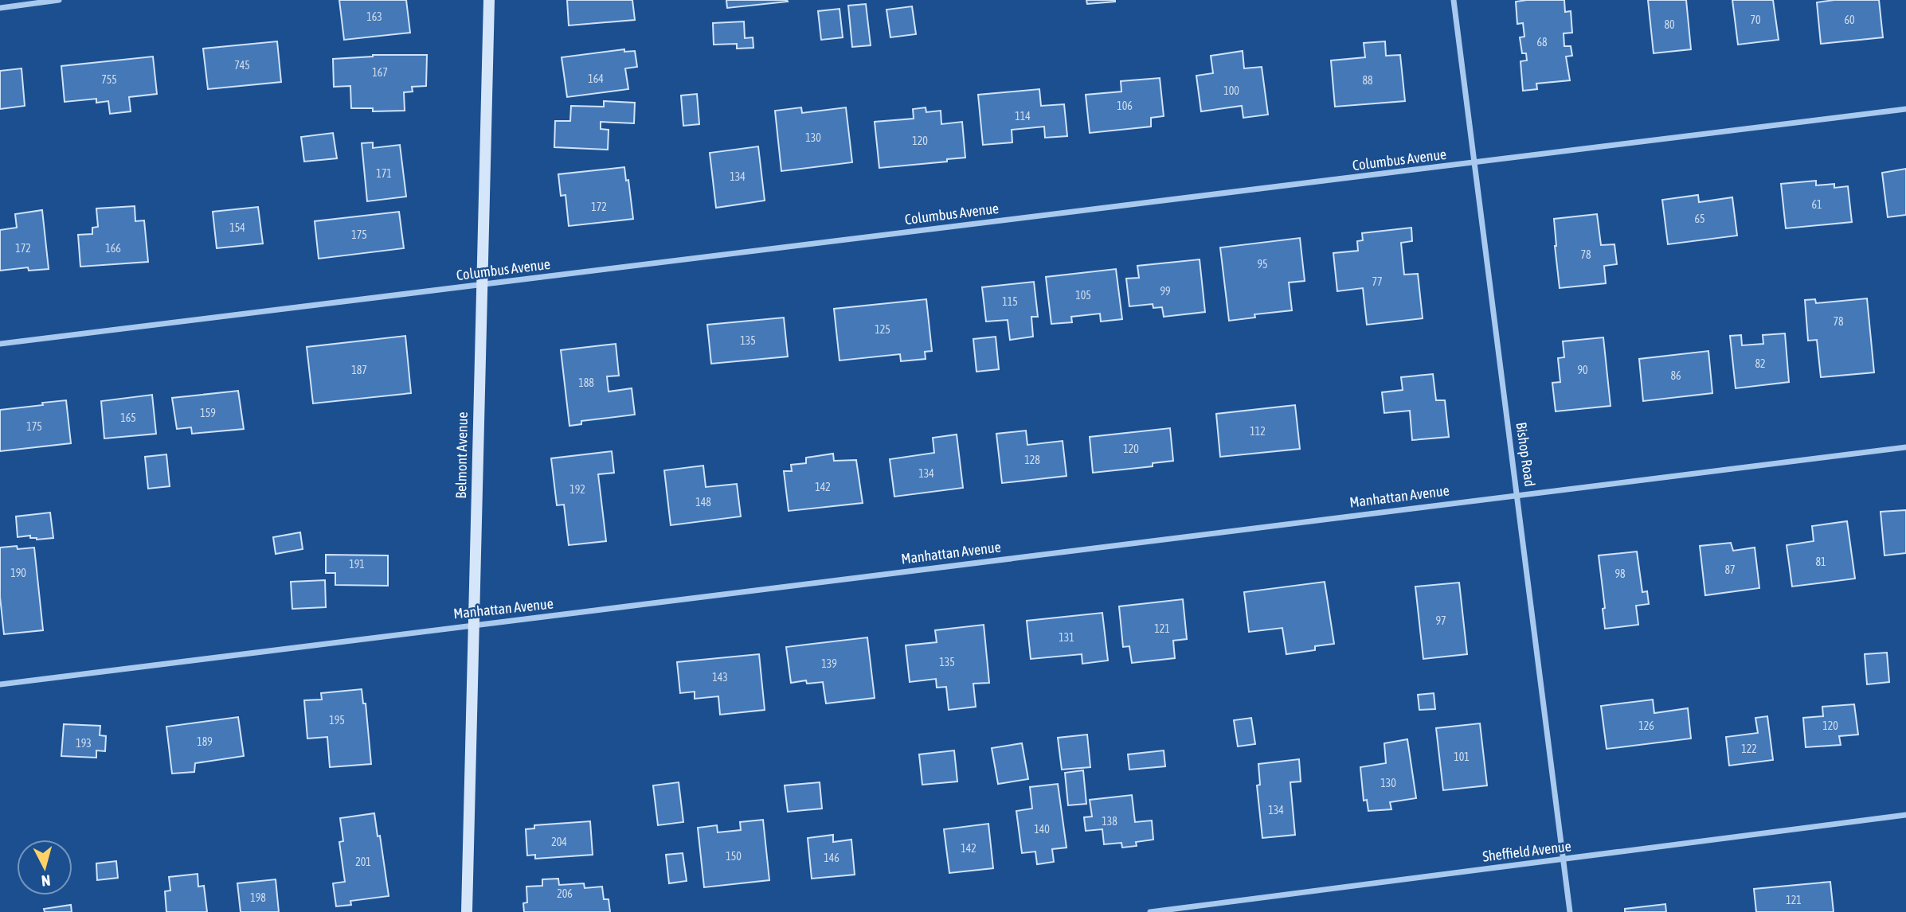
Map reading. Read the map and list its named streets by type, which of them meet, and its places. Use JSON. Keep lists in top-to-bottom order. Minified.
{"streets":{"main road":["Belmont Avenue"],"street":["Columbus Avenue","Bishop Road","Manhattan Avenue","Sheffield Avenue"]},"crossings":[["Columbus Avenue","Bishop Road"],["Columbus Avenue","Belmont Avenue"],["Bishop Road","Manhattan Avenue"],["Bishop Road","Sheffield Avenue"],["Belmont Avenue","Manhattan Avenue"]],"house_numbers":["163","70","60","80","68","745","167","164","755","88","100","106","114","130","120","171","134","61","172","65","154","175","172","166","78","95","77","99","105","115","78","125","135","82","187","90","86","188","159","165","175","112","120","128","134","142","192","148","81","191","87","190","98","97","121","131","135","139","143","195","126","120","189","193","122","101","130","134","138","140","204","142","150","146","201","206","198","121"],"north":"bottom"}
